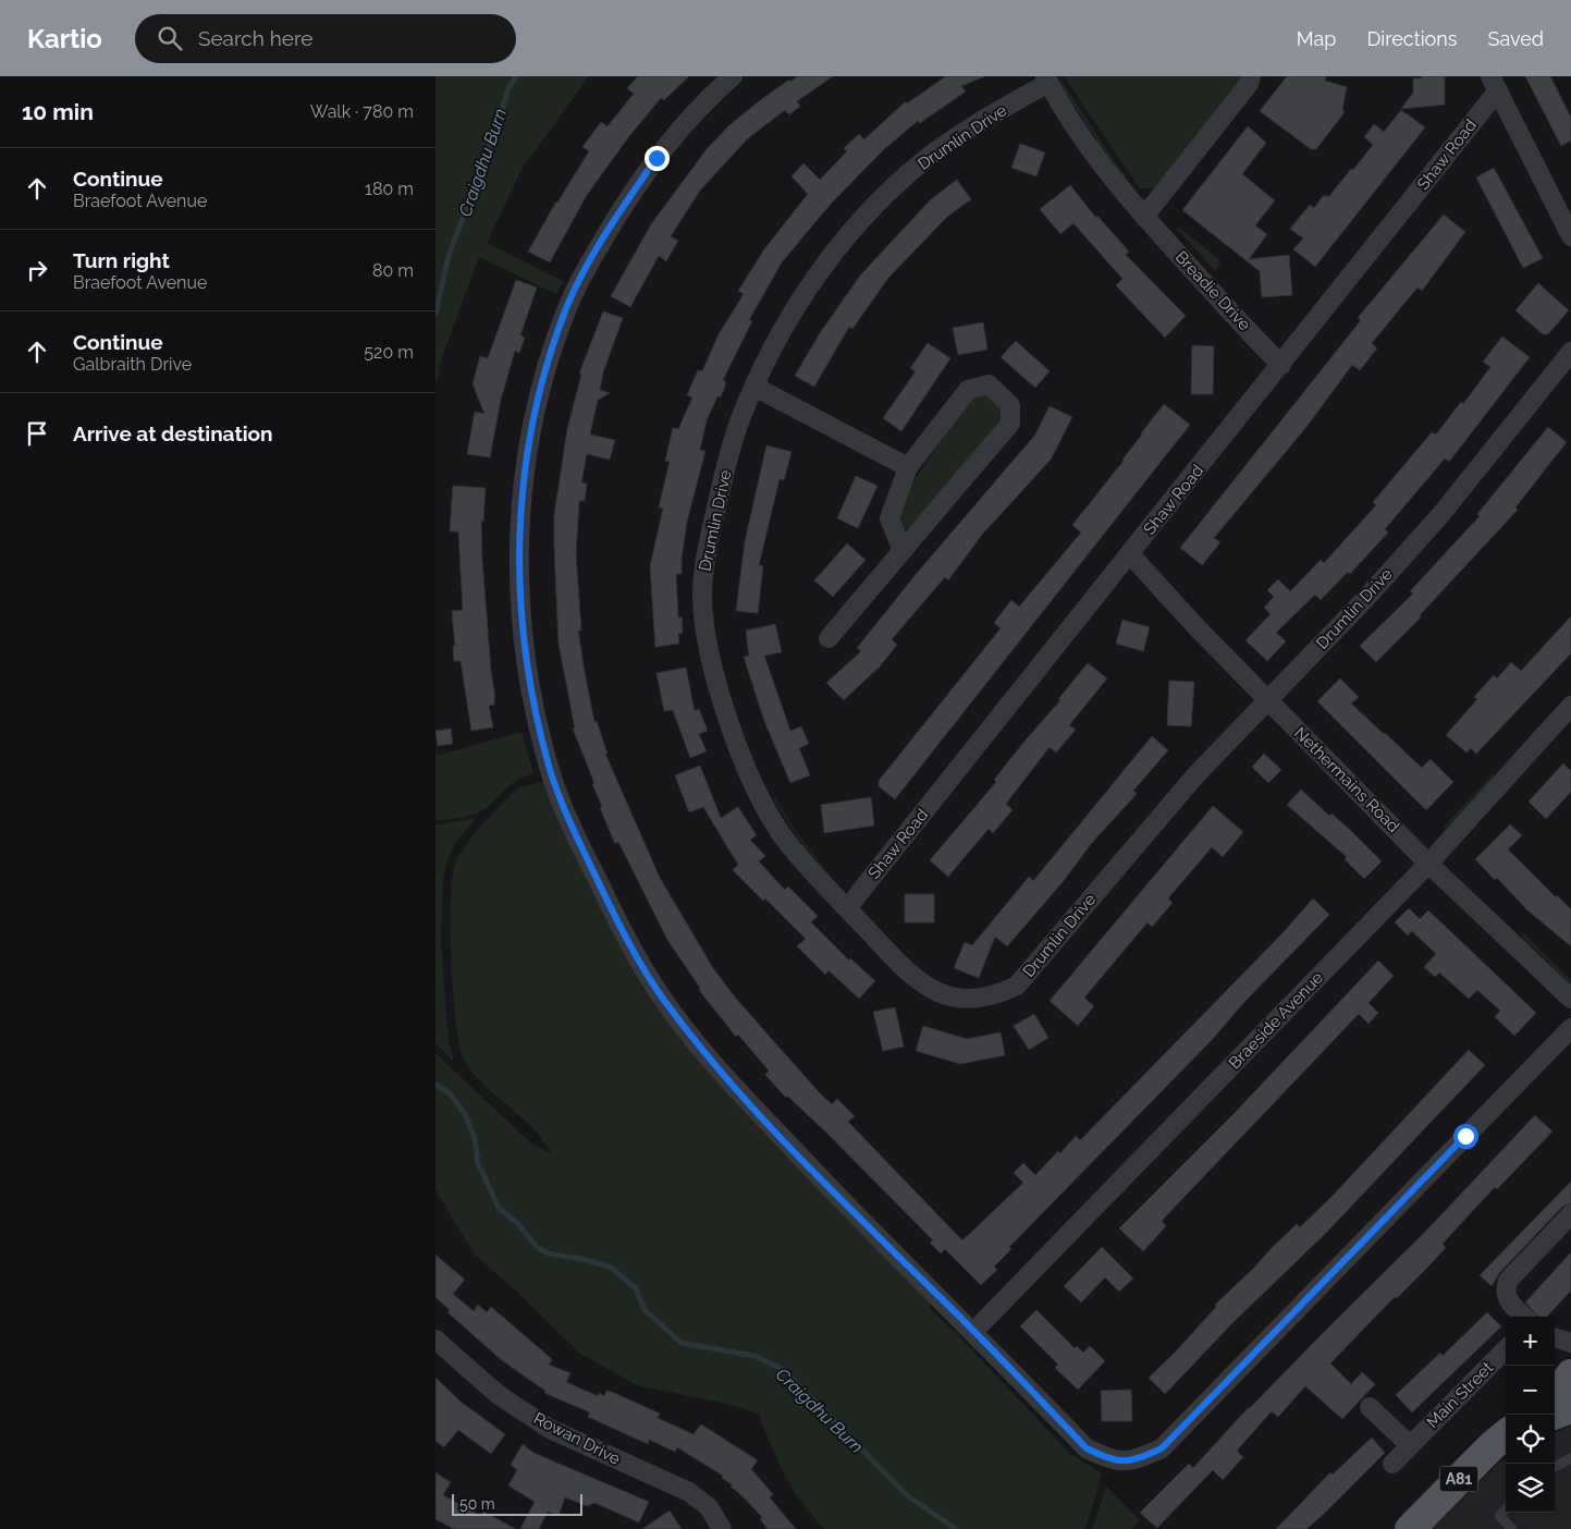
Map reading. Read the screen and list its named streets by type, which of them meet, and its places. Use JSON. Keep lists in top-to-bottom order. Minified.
{"streets":{"main road":["A81"],"street":["Drumlin Drive","Shaw Road","Breadie Drive","Nethermains Road","Braeside Avenue","Main Street","Rowan Drive"]},"crossings":[["Drumlin Drive","Shaw Road"],["Drumlin Drive","Breadie Drive"],["Drumlin Drive","Nethermains Road"],["Shaw Road","Breadie Drive"],["Shaw Road","Nethermains Road"],["Nethermains Road","Braeside Avenue"]],"water":["Craigdhu Burn"],"scale_bar":"50 m","page":{"header":"Kartio","search":"Search here","nav":["Map","Directions","Saved"],"heading":["10 min","Walk · 780 m"],"list":[["Continue","Braefoot Avenue","180 m"],["Turn right","Braefoot Avenue","80 m"],["Continue","Galbraith Drive","520 m"],"Arrive at destination"],"map_buttons":["+","−"],"scale":"50 m"}}
